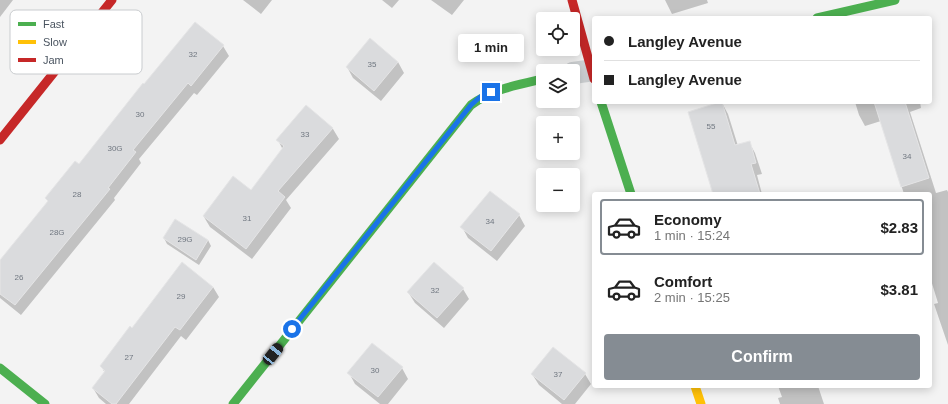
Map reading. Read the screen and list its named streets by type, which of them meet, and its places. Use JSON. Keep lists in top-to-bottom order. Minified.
{"house_numbers":["32","35","30","55","33","30G","34","28","31","34","28G","29G","26","32","29","27","30","37"],"legend":["Fast","Slow","Jam"],"page":{"map_buttons":["+","−"],"banner":["Langley Avenue","Langley Avenue"],"bubble":"1 min","list":[{"name":"Economy","note":"1 min · 15:24","value":"$2.83"},{"name":"Comfort","note":"2 min · 15:25","value":"$3.81"}],"buttons":"Confirm"}}
